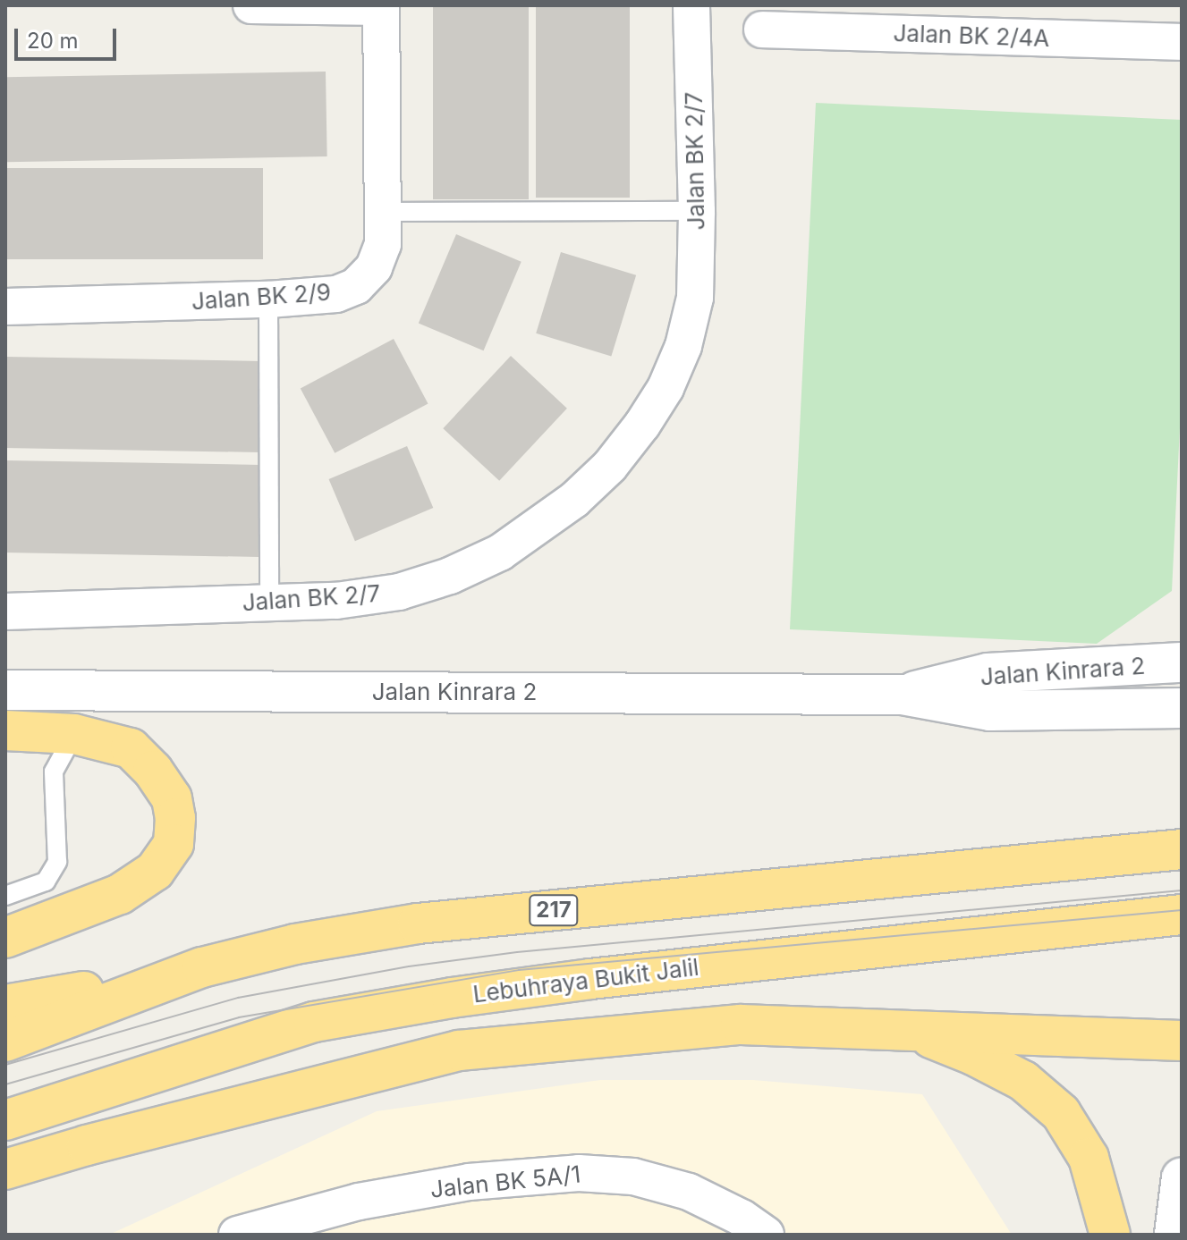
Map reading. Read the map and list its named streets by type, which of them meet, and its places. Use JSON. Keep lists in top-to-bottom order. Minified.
{"streets":{"highway":["217","Lebuhraya Bukit Jalil"],"street":["Jalan BK 2/4A","Jalan BK 2/7","Jalan BK 2/9","Jalan Kinrara 2","Jalan BK 5A/1"]},"scale_bar":"20 m"}
